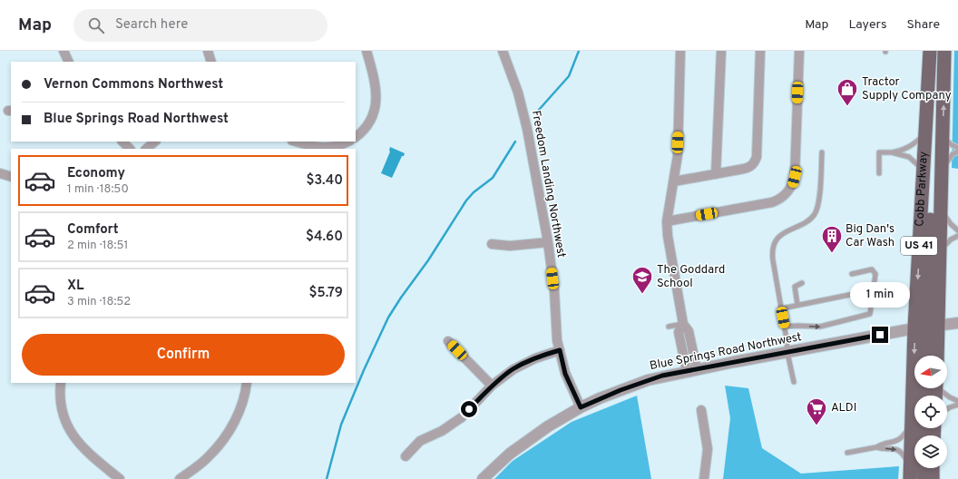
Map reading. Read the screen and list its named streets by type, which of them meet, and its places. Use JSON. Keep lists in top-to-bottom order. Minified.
{"streets":{"main road":["Cobb Parkway","US 41"],"street":["Freedom Landing Northwest","Blue Springs Road Northwest"]},"crossings":[["Freedom Landing Northwest","Blue Springs Road Northwest"],["Cobb Parkway","Blue Springs Road Northwest"]],"places":{"shop":["Tractor Supply Company"],"building":["Big Dan's Car Wash"],"school or university":["The Goddard School"],"supermarket":["ALDI"]},"north":"left","page":{"header":"Map","search":"Search here","nav":["Map","Layers","Share"],"banner":["Vernon Commons Northwest","Blue Springs Road Northwest"],"list":[{"name":"Economy","note":"1 min · 18:50","value":"$3.40"},{"name":"Comfort","note":"2 min · 18:51","value":"$4.60"},{"name":"XL","note":"3 min · 18:52","value":"$5.79"}],"bubble":"1 min","buttons":"Confirm"}}
